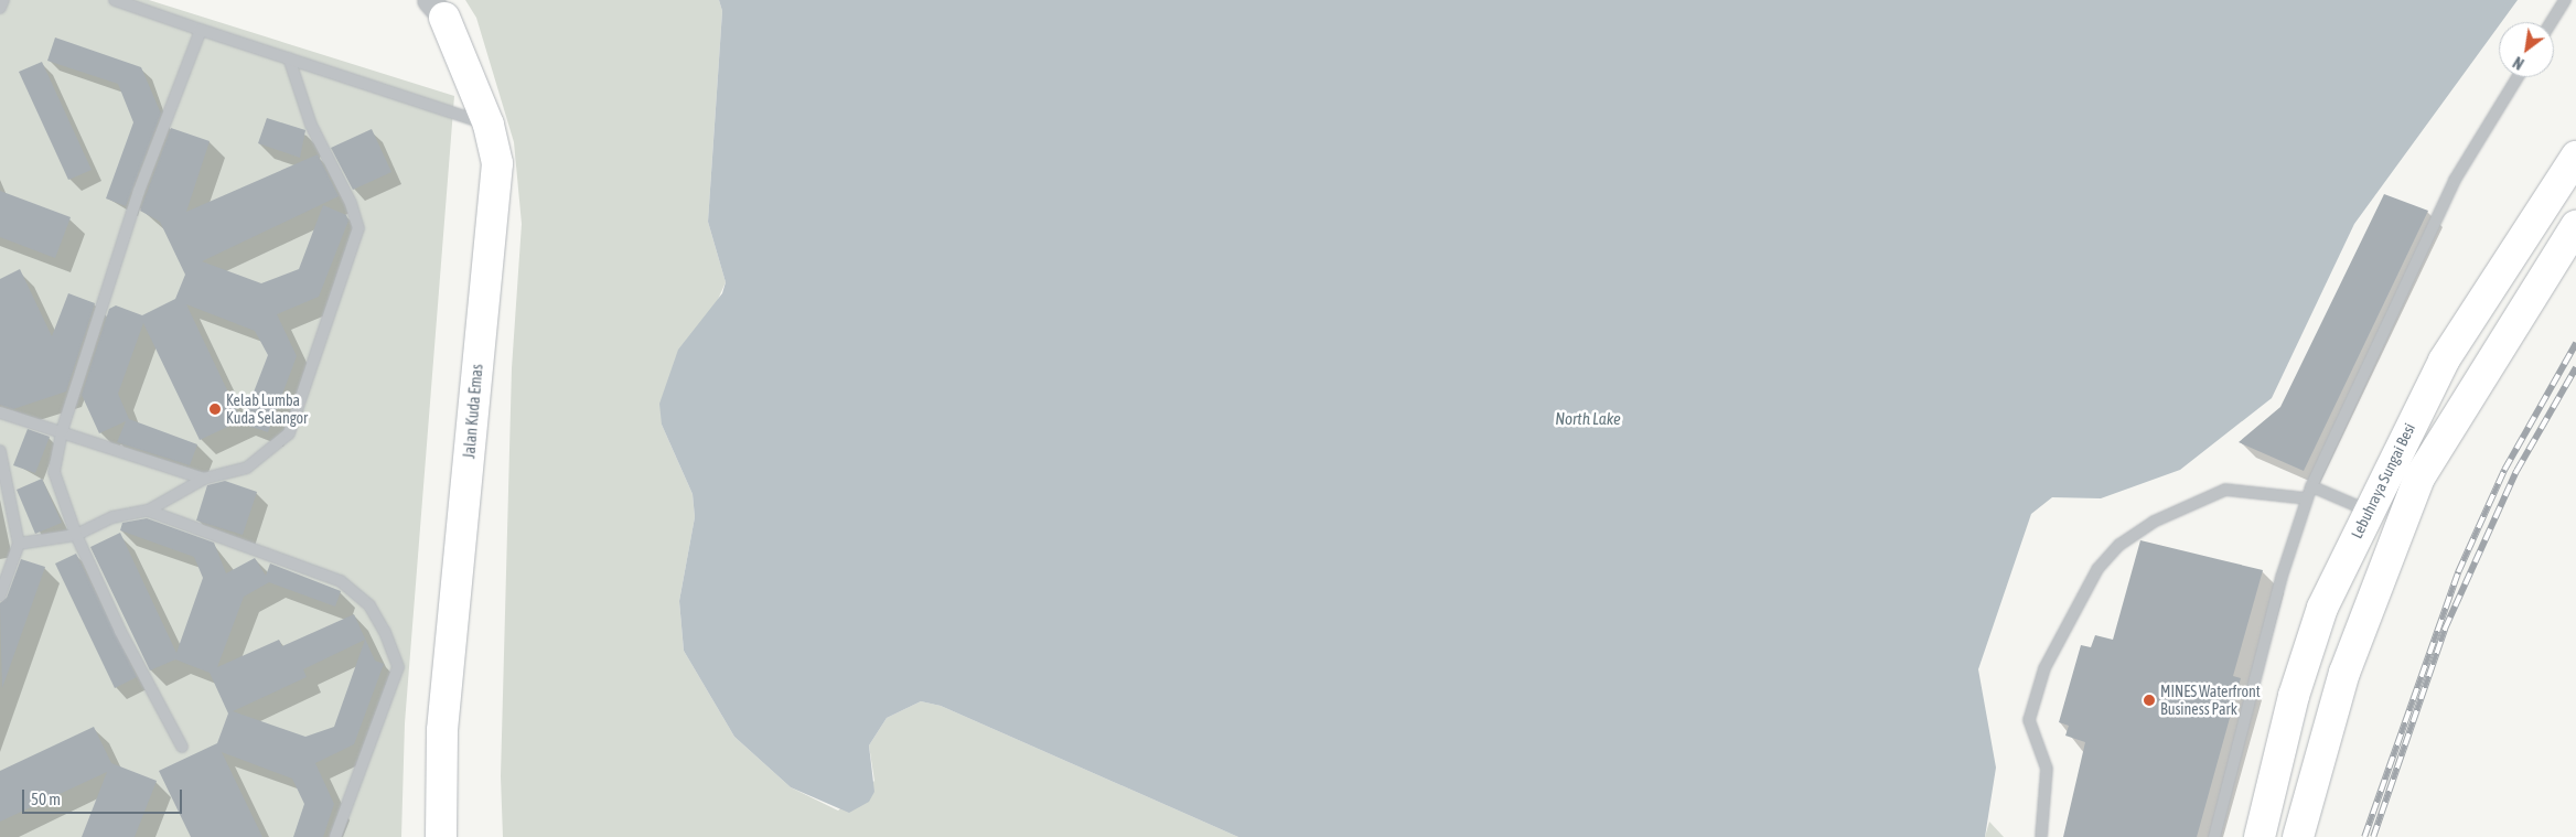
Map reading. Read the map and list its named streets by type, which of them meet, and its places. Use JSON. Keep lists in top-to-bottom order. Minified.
{"streets":{"main road":["Jalan Kuda Emas","Lebuhraya Sungai Besi"]},"water":["North Lake"],"places":["Kelab Lumba Kuda Selangor","MINES Waterfront Business Park"],"scale_bar":"50 m","north":"bottom left"}
